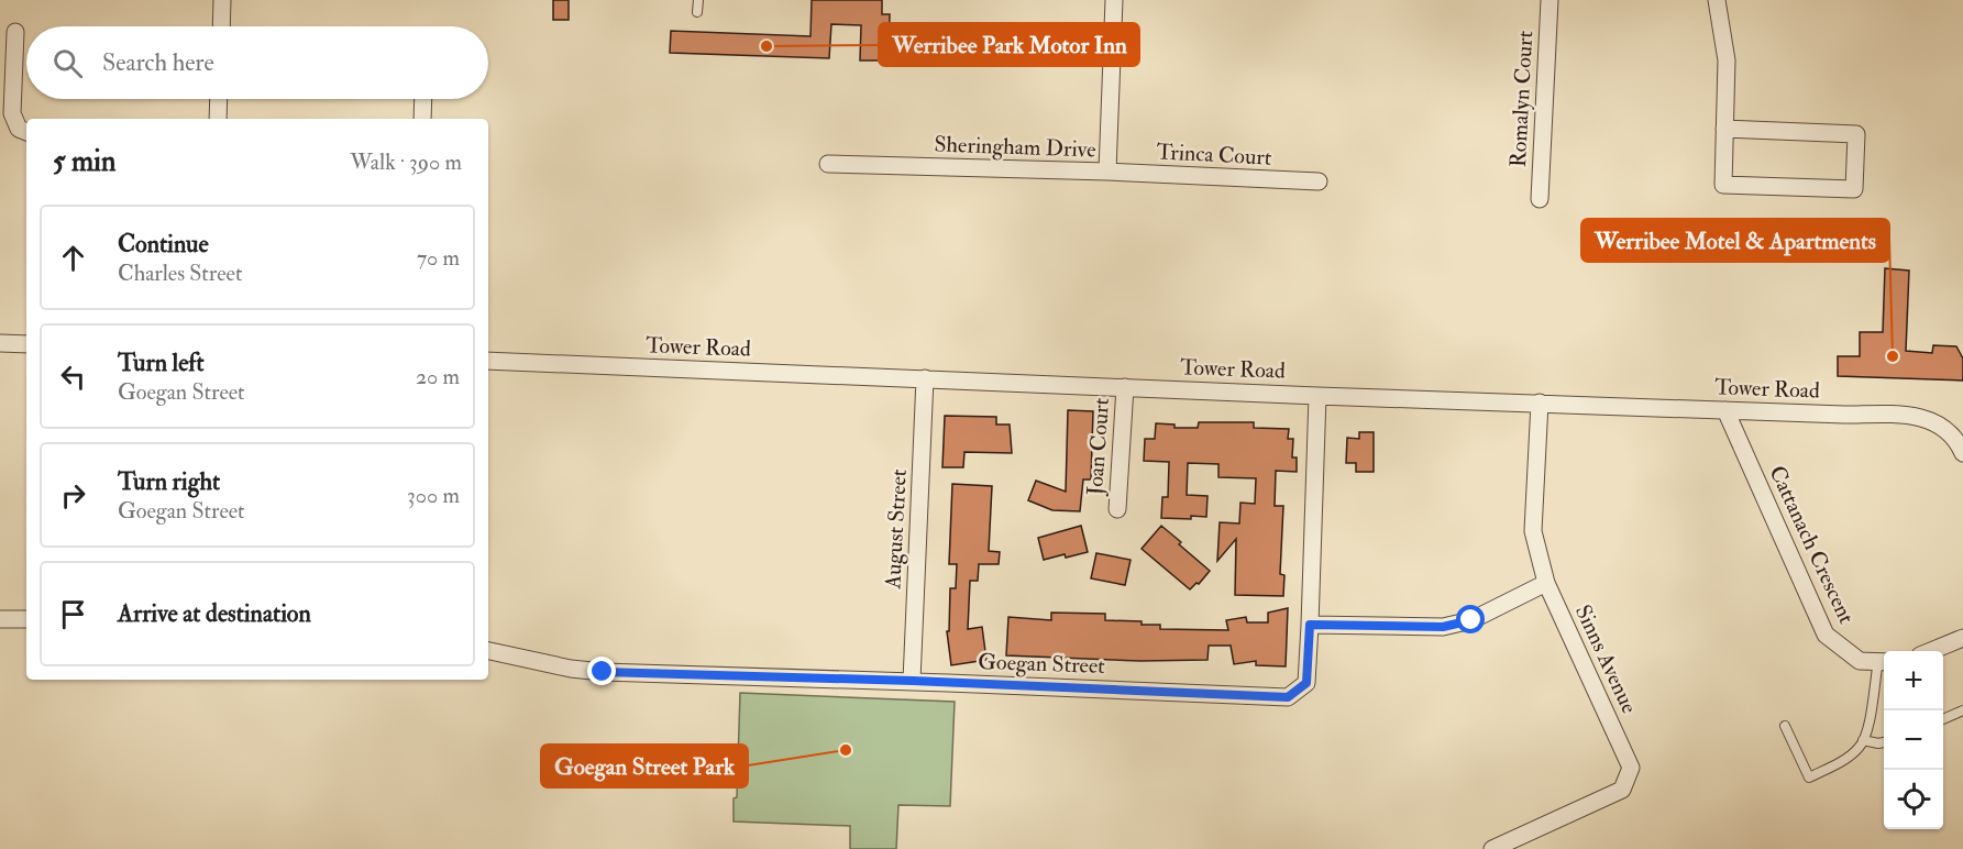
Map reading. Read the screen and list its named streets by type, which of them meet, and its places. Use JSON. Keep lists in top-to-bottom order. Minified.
{"streets":{"street":["Romalyn Court","Sheringham Drive","Trinca Court","Tower Road","Joan Court","August Street","Cattanach Crescent","Sinns Avenue","Goegan Street"]},"crossings":[["Sheringham Drive","Trinca Court"],["Tower Road","Joan Court"],["Tower Road","August Street"],["Tower Road","Cattanach Crescent"],["Tower Road","Sinns Avenue"],["Tower Road","Goegan Street"],["August Street","Goegan Street"]],"places":["Werribee Park Motor Inn","Werribee Motel & Apartments","Goegan Street Park"],"page":{"search":"Search here","heading":["5 min","Walk · 390 m"],"list":[["Continue","Charles Street","70 m"],["Turn left","Goegan Street","20 m"],["Turn right","Goegan Street","300 m"],"Arrive at destination"],"map_buttons":["+","−"]}}
